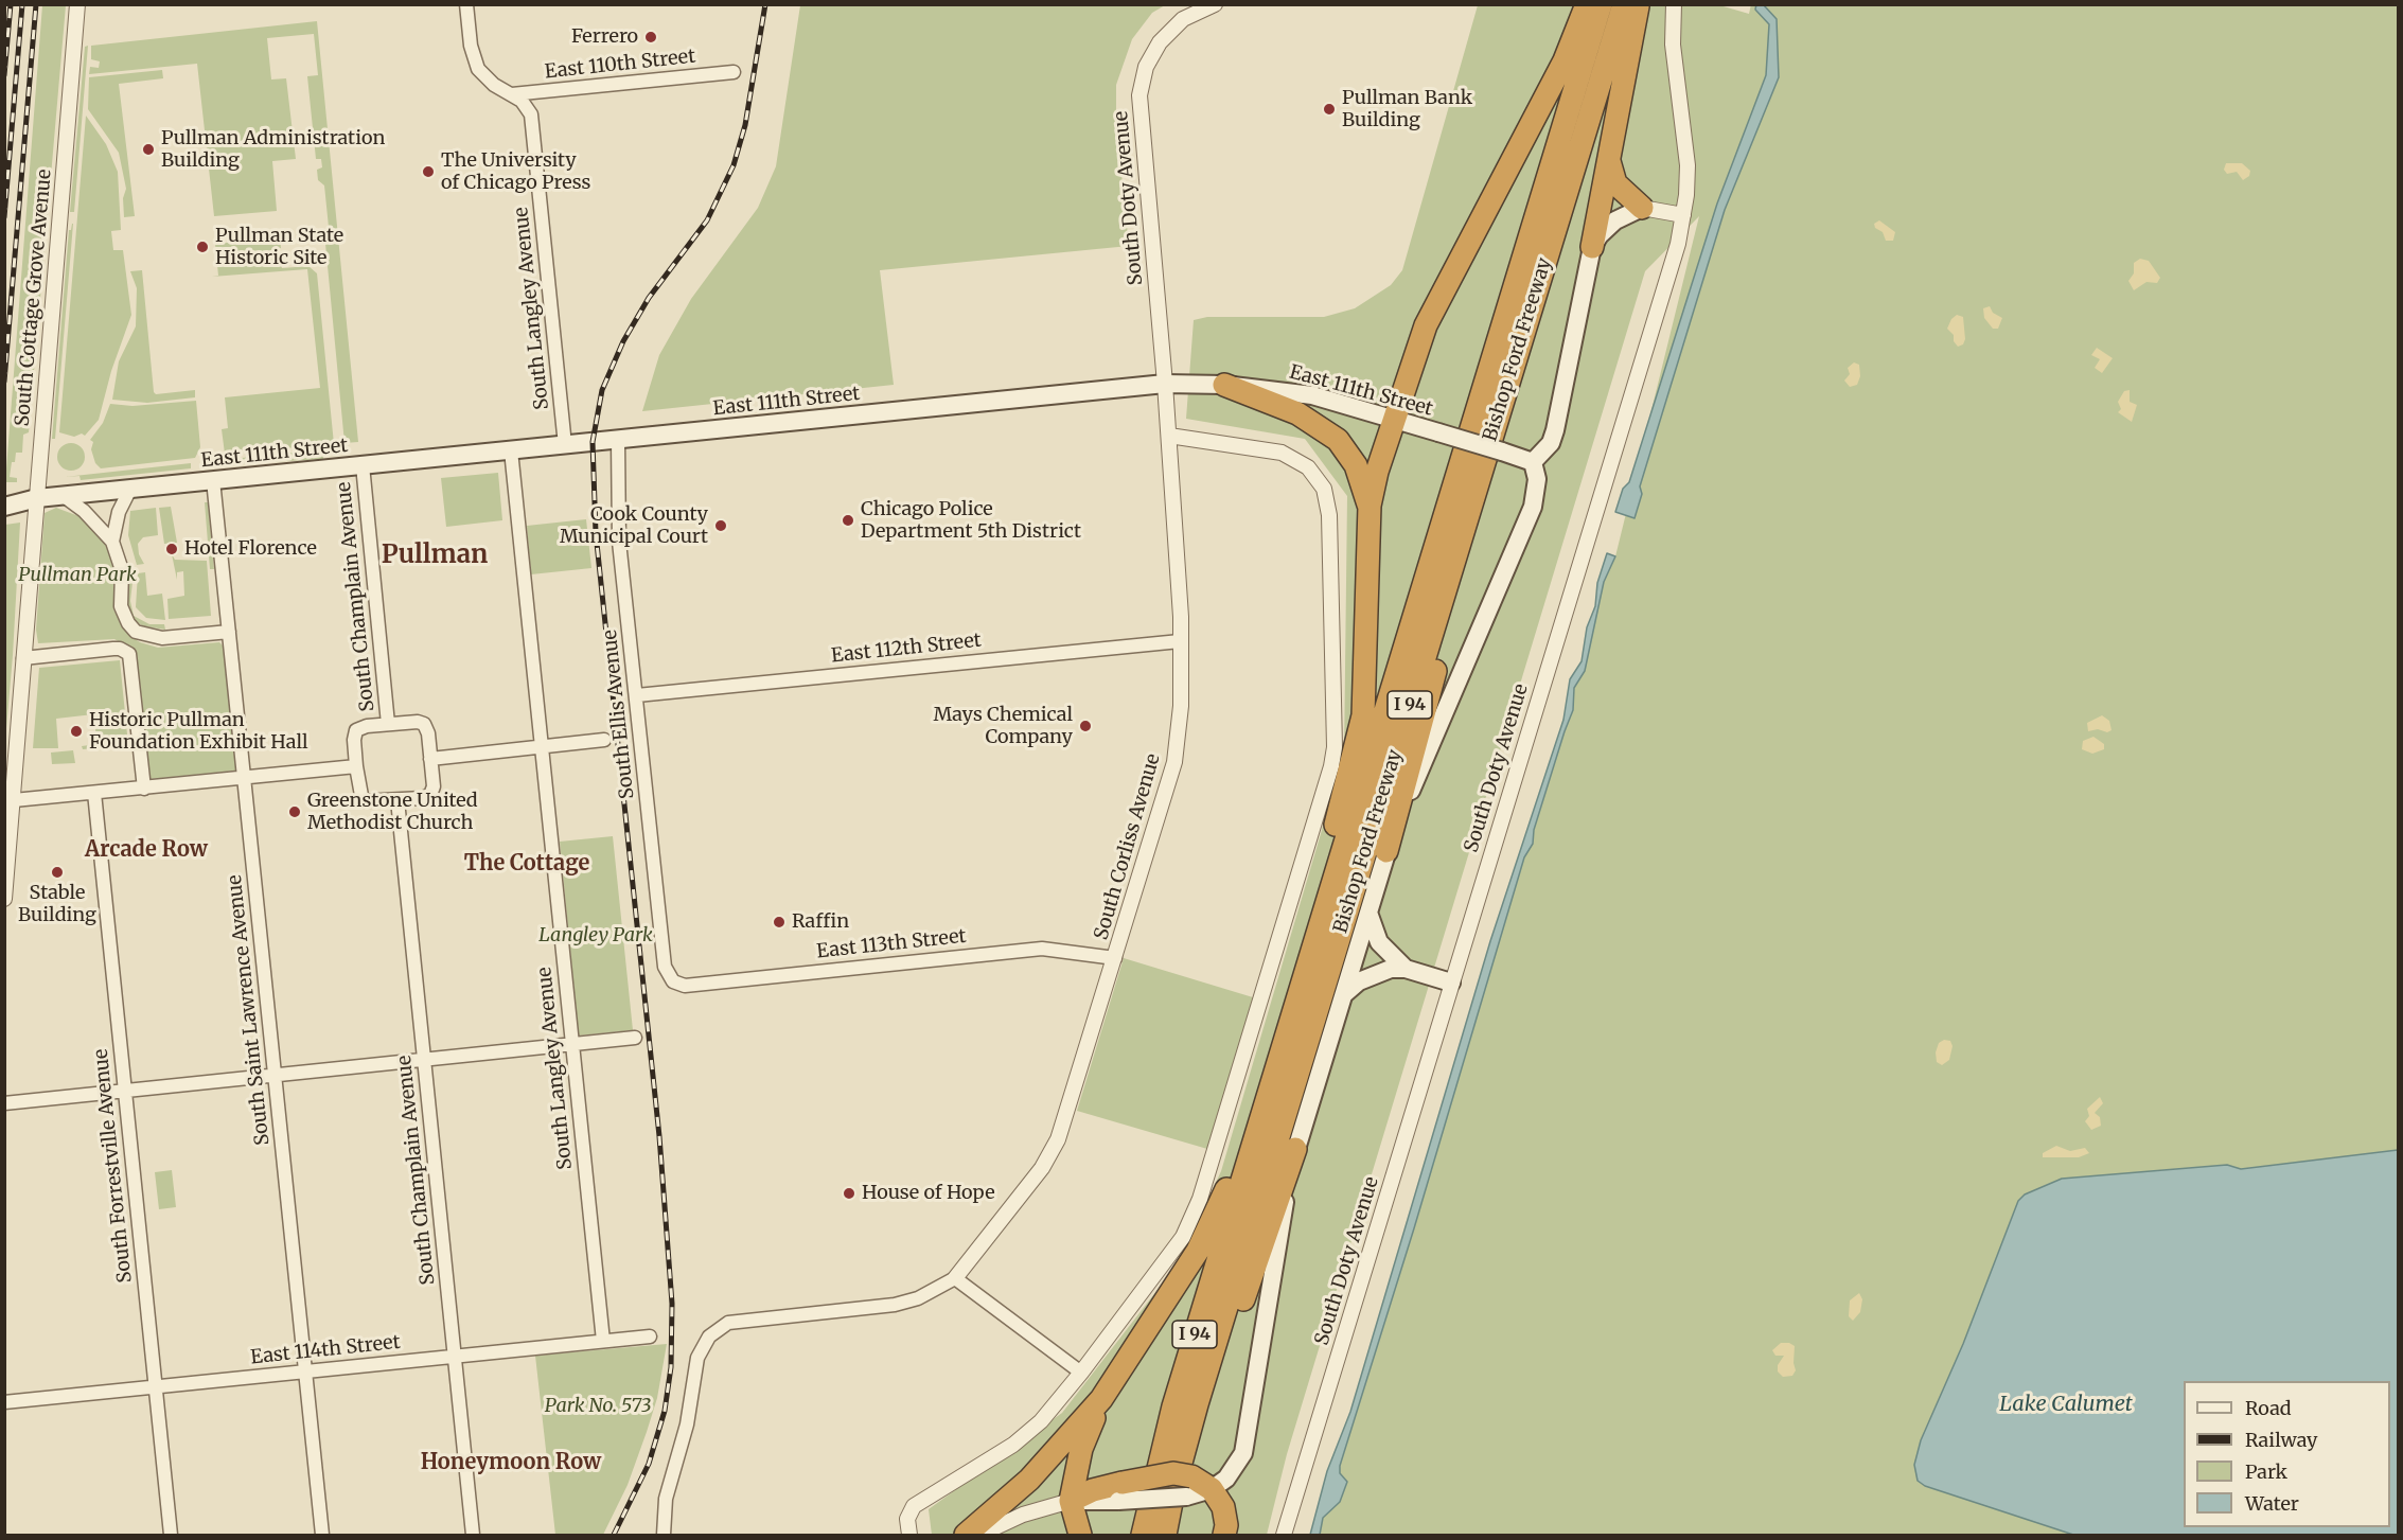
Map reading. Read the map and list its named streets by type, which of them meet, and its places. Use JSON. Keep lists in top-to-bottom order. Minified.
{"streets":{"highway":["Bishop Ford Freeway","I 94"],"main road":["East 111th Street"],"street":["East 110th Street","South Doty Avenue","South Cottage Grove Avenue","South Langley Avenue","South Champlain Avenue","East 112th Street","South Ellis Avenue","South Corliss Avenue","East 113th Street","South Saint Lawrence Avenue","South Forrestville Avenue","East 114th Street"]},"crossings":[["East 110th Street","South Langley Avenue"],["South Doty Avenue","East 111th Street"],["South Doty Avenue","South Corliss Avenue"],["South Cottage Grove Avenue","East 111th Street"],["South Langley Avenue","East 111th Street"],["South Langley Avenue","East 114th Street"],["East 111th Street","South Champlain Avenue"],["East 111th Street","South Ellis Avenue"],["East 111th Street","South Corliss Avenue"],["East 111th Street","South Saint Lawrence Avenue"],["South Champlain Avenue","East 114th Street"],["East 112th Street","South Ellis Avenue"],["East 112th Street","South Corliss Avenue"],["South Ellis Avenue","East 113th Street"],["South Corliss Avenue","East 113th Street"],["South Saint Lawrence Avenue","East 114th Street"],["South Forrestville Avenue","East 114th Street"]],"districts":["Pullman","Arcade Row","The Cottage","Honeymoon Row"],"water":["Lake Calumet"],"parks":["Pullman Park","Langley Park","Park No. 573"],"places":["Ferrero","Pullman Bank Building","Pullman Administration Building","The University of Chicago Press","Pullman State Historic Site","Chicago Police Department 5th District","Cook County Municipal Court","Hotel Florence","Mays Chemical Company","Historic Pullman Foundation Exhibit Hall","Greenstone United Methodist Church","Stable Building","Raffin","House of Hope"],"legend":["Road","Railway","Park","Water"]}
